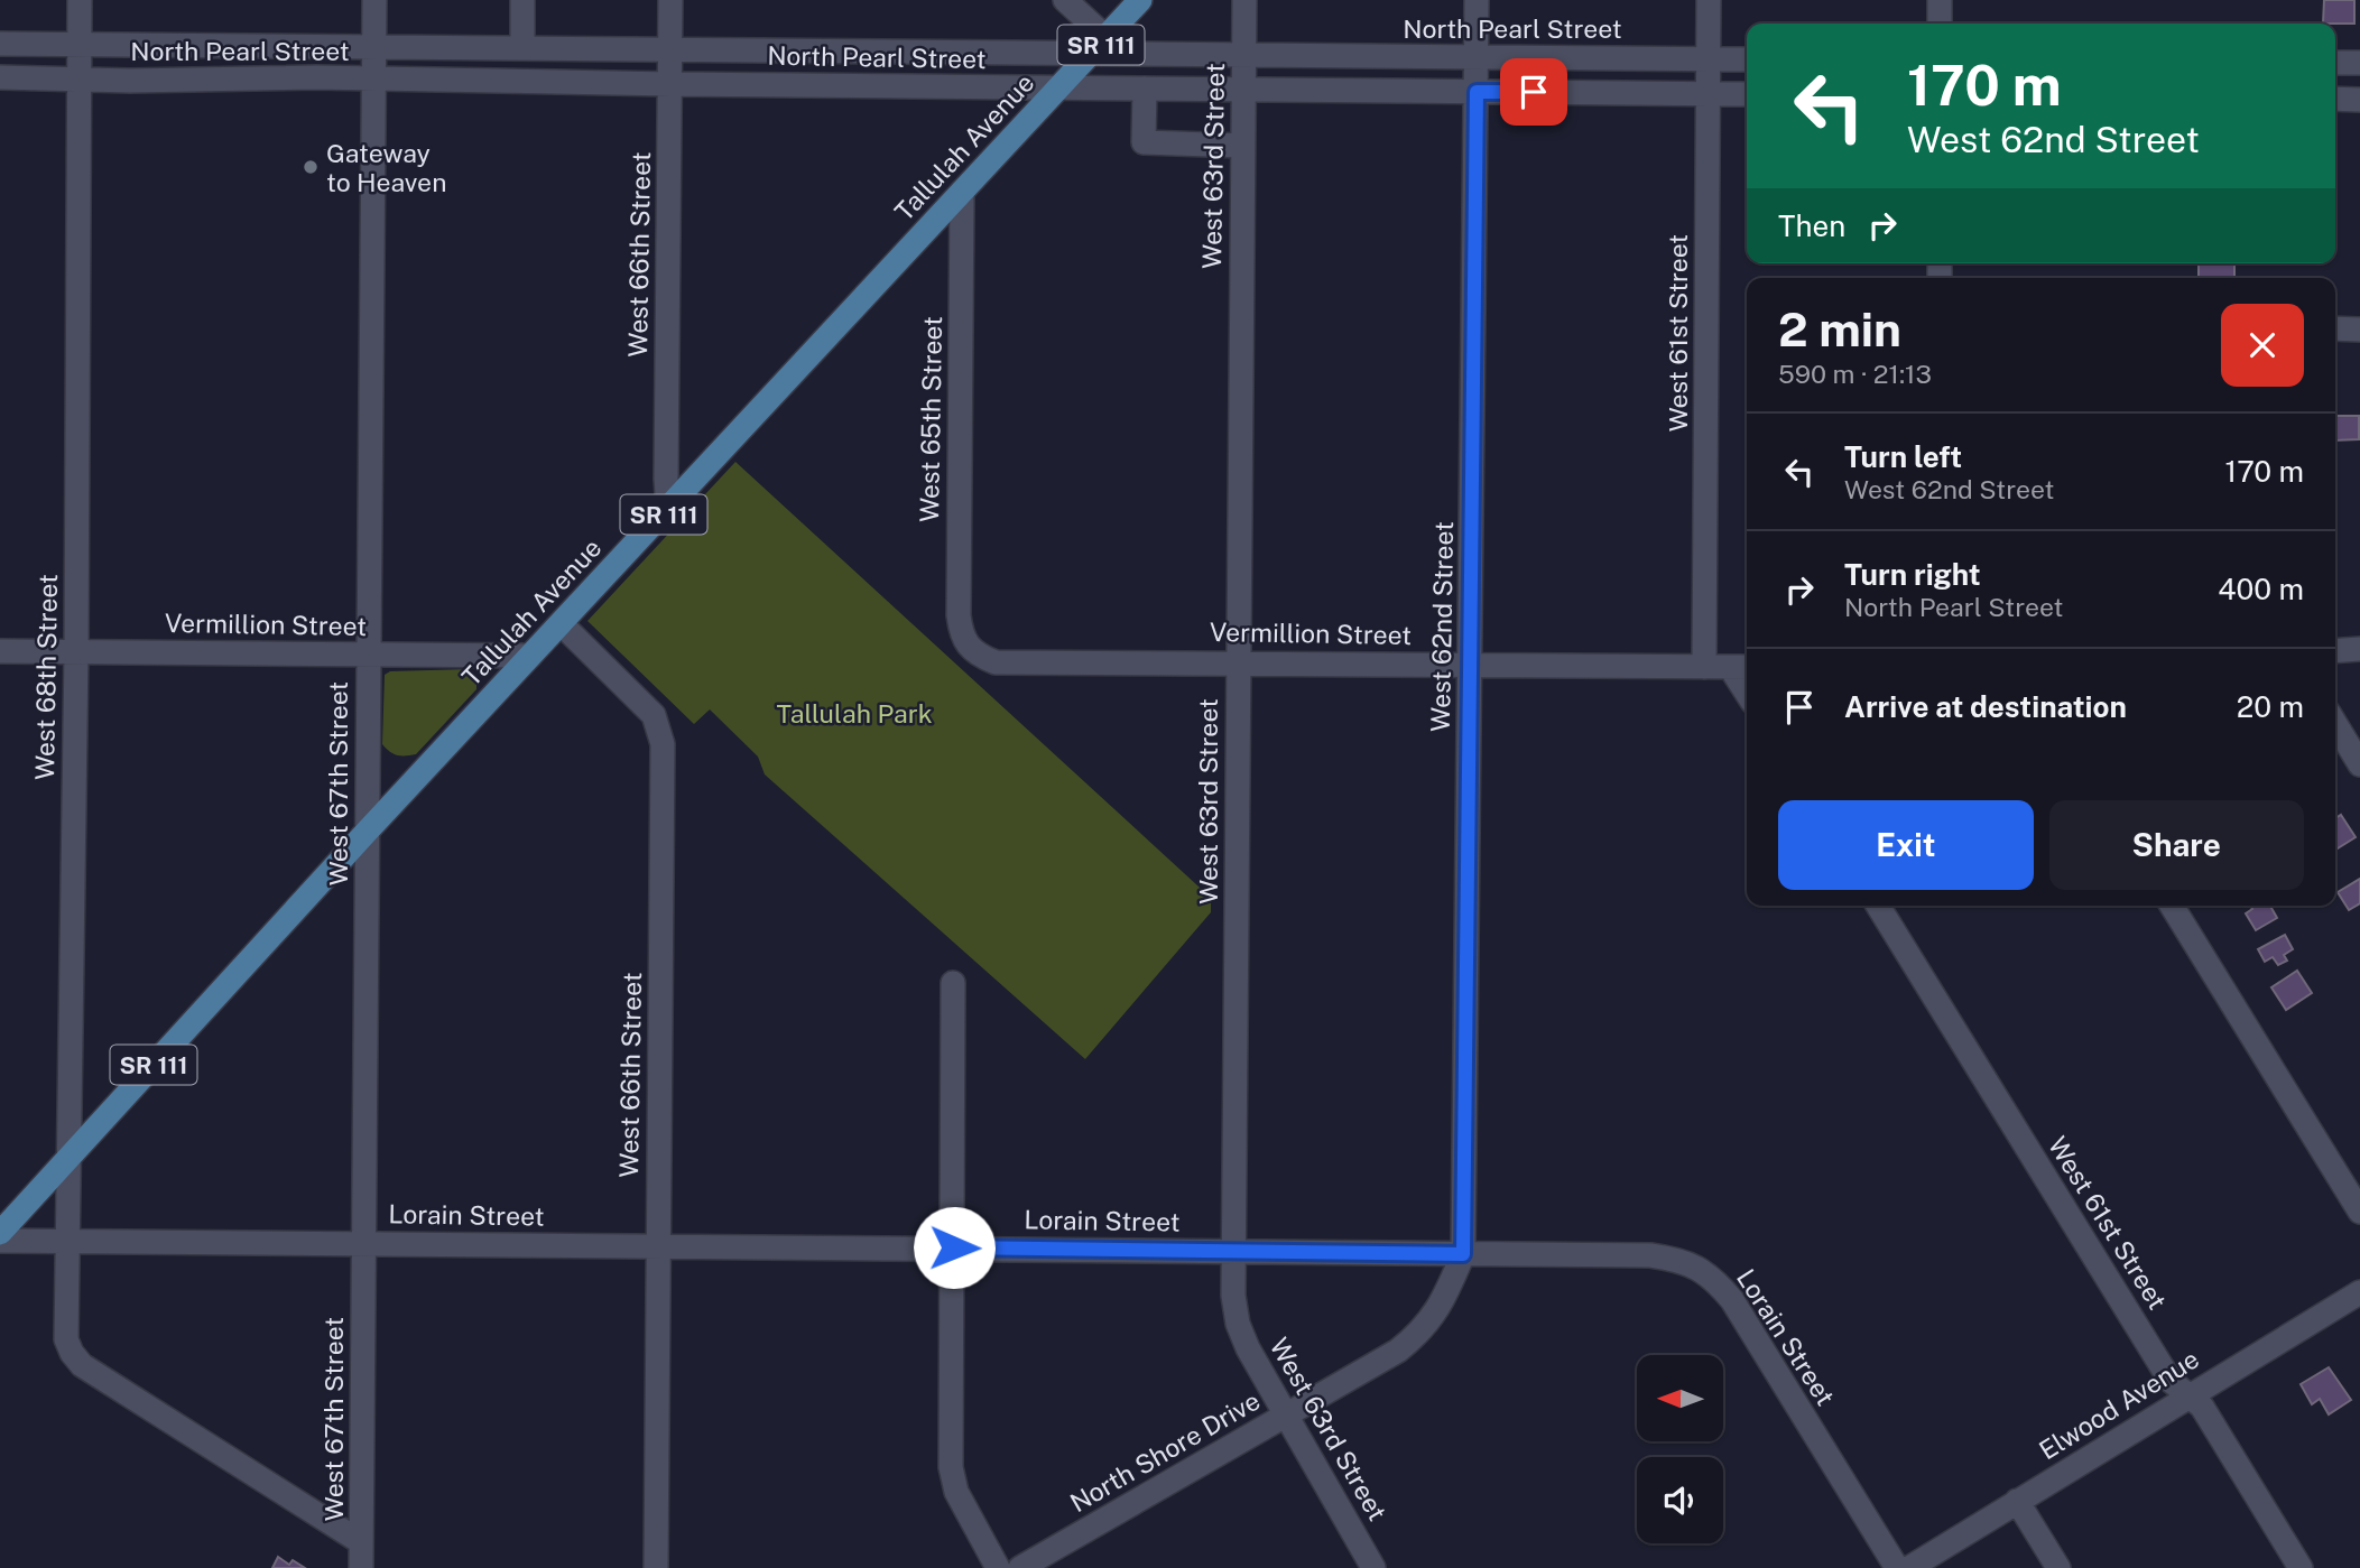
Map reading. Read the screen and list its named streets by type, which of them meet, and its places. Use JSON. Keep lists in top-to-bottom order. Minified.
{"streets":{"main road":["SR 111","Tallulah Avenue"],"street":["North Pearl Street","West 63rd Street","West 66th Street","West 61st Street","West 65th Street","Vermillion Street","West 62nd Street","West 68th Street","West 67th Street","Lorain Street","Elwood Avenue","North Shore Drive"]},"crossings":[["North Pearl Street","Tallulah Avenue"],["North Pearl Street","West 63rd Street"],["North Pearl Street","West 66th Street"],["North Pearl Street","West 61st Street"],["North Pearl Street","West 62nd Street"],["North Pearl Street","West 68th Street"],["North Pearl Street","West 67th Street"],["Tallulah Avenue","West 66th Street"],["Tallulah Avenue","West 65th Street"],["Tallulah Avenue","Vermillion Street"],["Tallulah Avenue","West 68th Street"],["Tallulah Avenue","West 67th Street"],["West 63rd Street","Vermillion Street"],["West 63rd Street","Lorain Street"],["West 63rd Street","North Shore Drive"],["West 66th Street","Lorain Street"],["West 61st Street","Vermillion Street"],["West 61st Street","Elwood Avenue"],["West 65th Street","Vermillion Street"],["Vermillion Street","West 62nd Street"],["Vermillion Street","West 68th Street"],["Vermillion Street","West 67th Street"],["West 62nd Street","Lorain Street"],["West 62nd Street","North Shore Drive"],["West 68th Street","West 67th Street"],["West 68th Street","Lorain Street"],["West 67th Street","Lorain Street"],["Lorain Street","North Shore Drive"]],"parks":["Tallulah Park"],"places":["Gateway to Heaven"],"north":"left","page":{"turn":["170 m","West 62nd Street"],"then":"Then","heading":["2 min","590 m · 21:13"],"list":[{"name":"Turn left","note":"West 62nd Street","value":"170 m"},{"name":"Turn right","note":"North Pearl Street","value":"400 m"},{"name":"Arrive at destination","value":"20 m"}],"buttons":["Exit","Share"]}}
